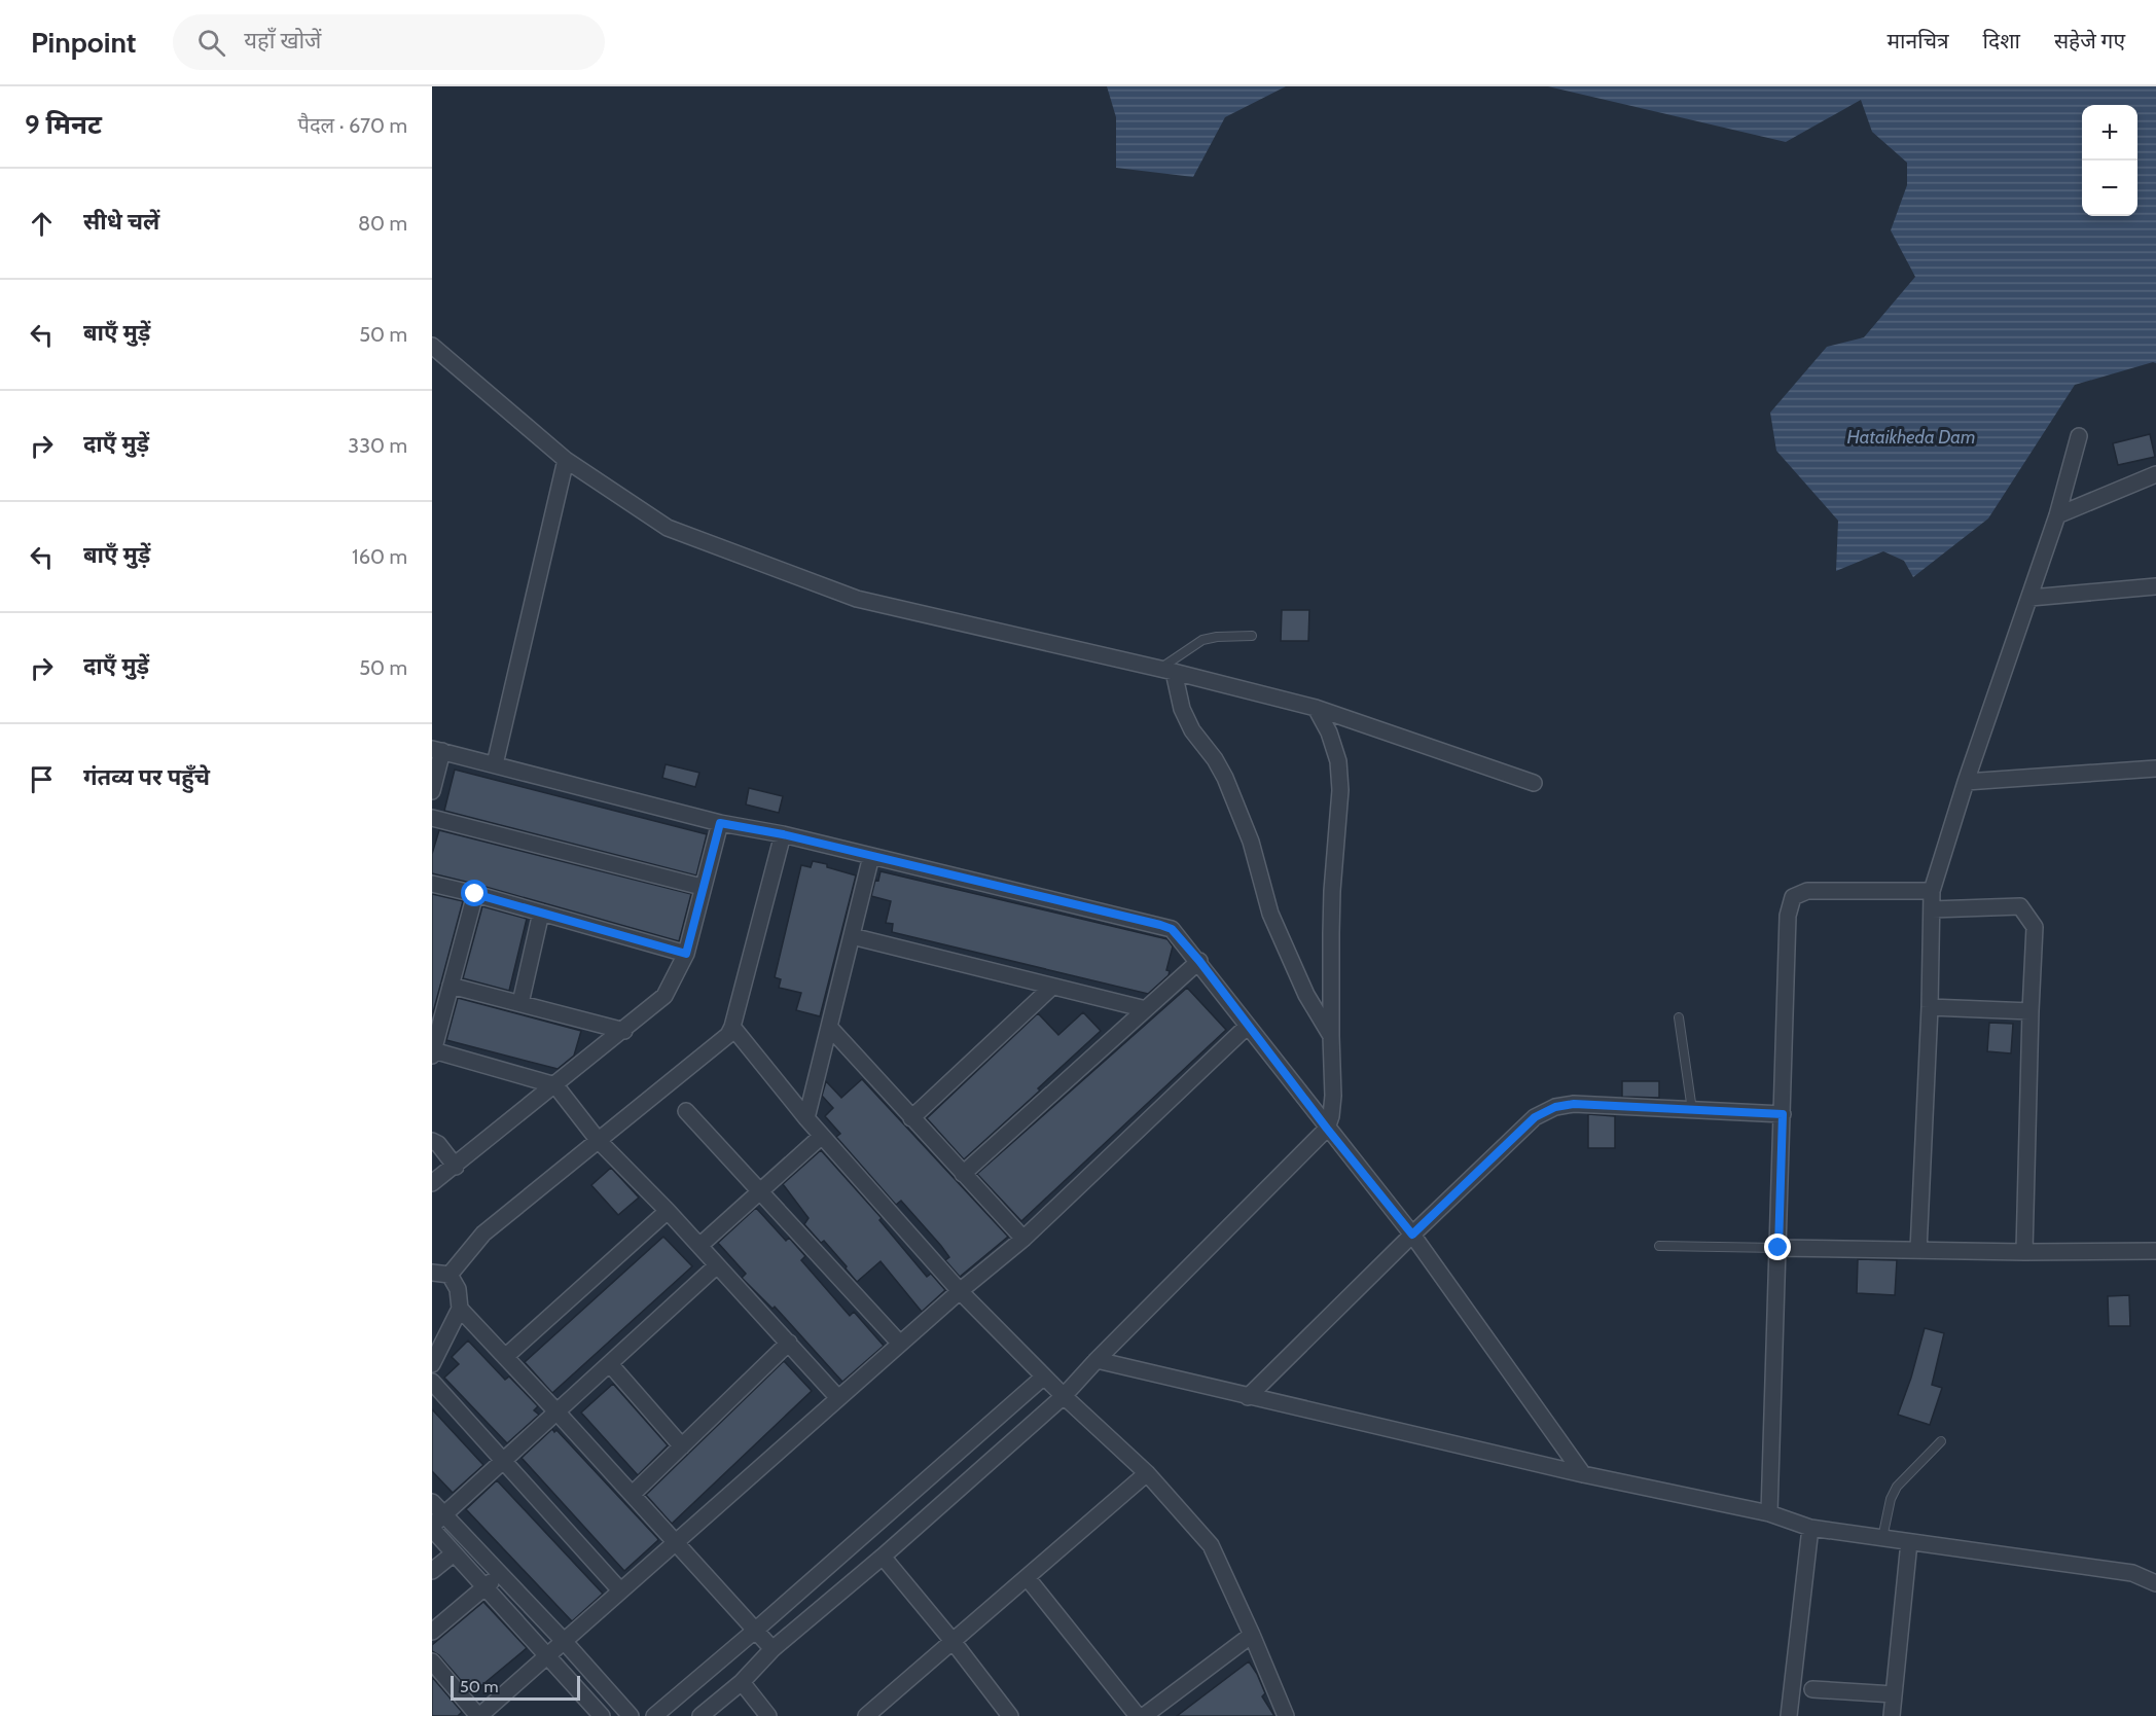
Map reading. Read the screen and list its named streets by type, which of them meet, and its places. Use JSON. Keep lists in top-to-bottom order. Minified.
{"water":["Hataikheda Dam"],"scale_bar":"50 m","page":{"header":"Pinpoint","search":"यहाँ खोजें","nav":["मानचित्र","दिशा","सहेजे गए"],"heading":["9 मिनट","पैदल · 670 m"],"map_buttons":["+","−"],"list":[["सीधे चलें","80 m"],["बाएँ मुड़ें","50 m"],["दाएँ मुड़ें","330 m"],["बाएँ मुड़ें","160 m"],["दाएँ मुड़ें","50 m"],"गंतव्य पर पहुँचे"],"scale":"50 m"}}
